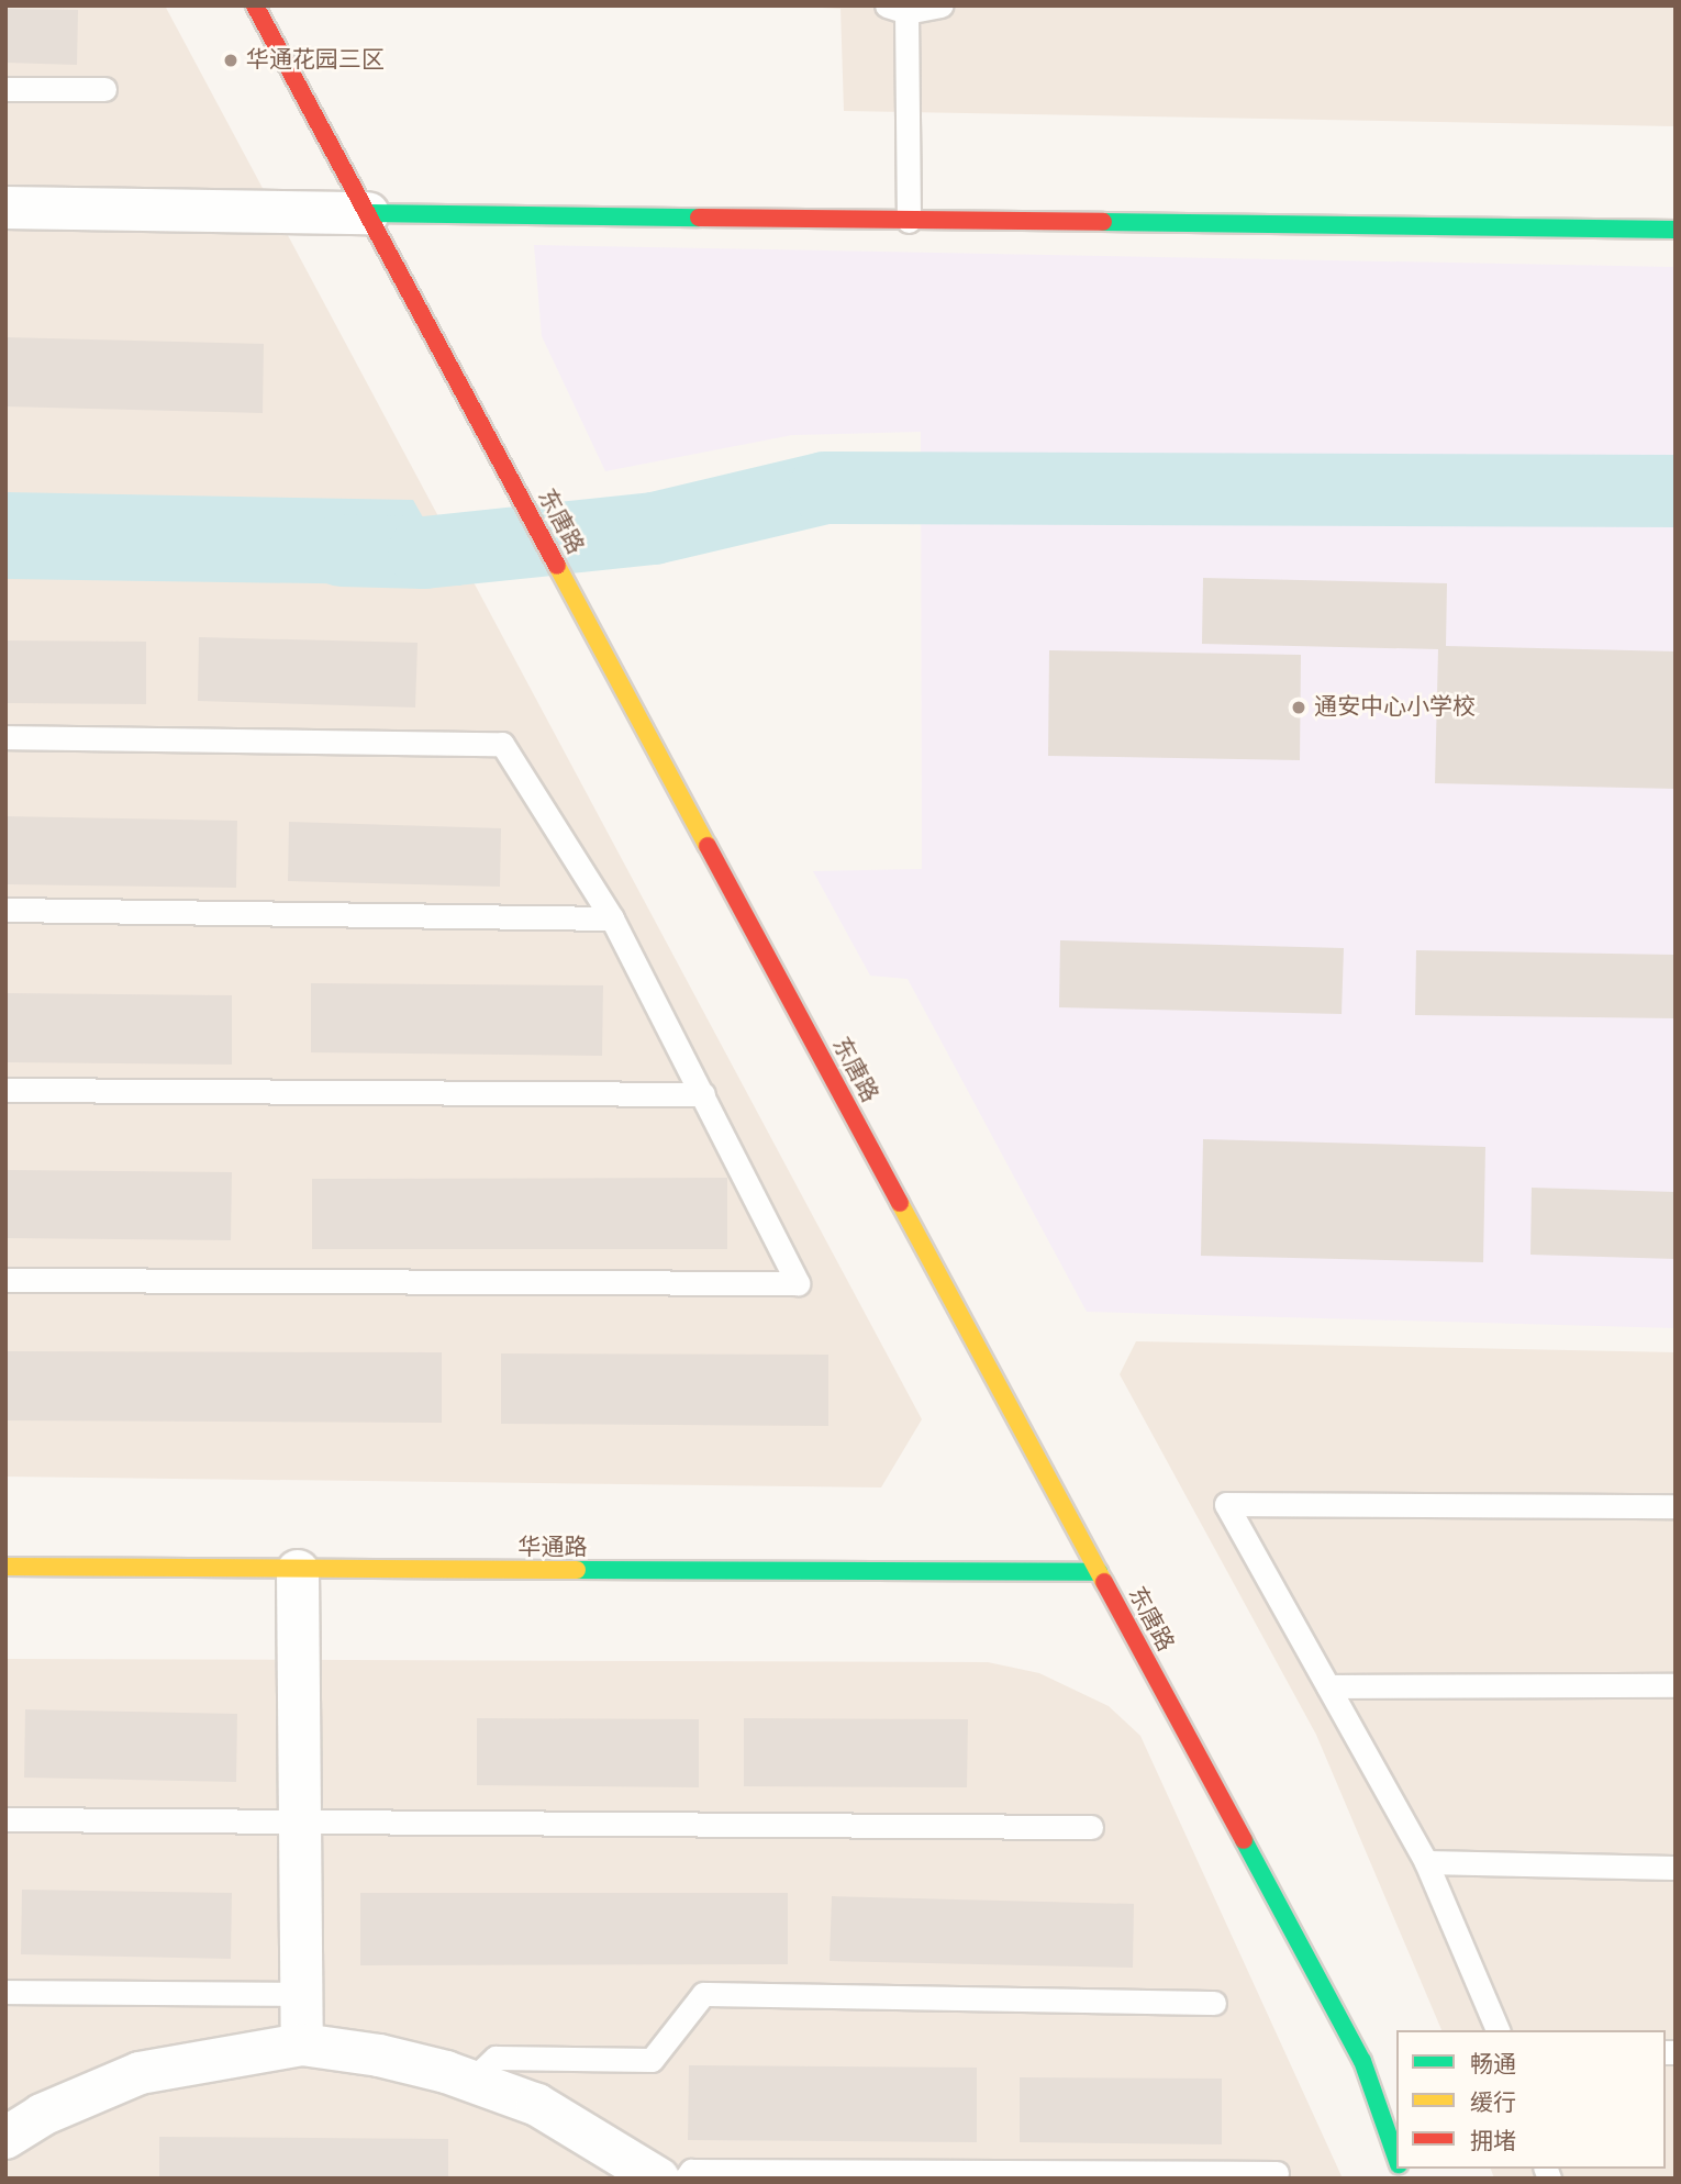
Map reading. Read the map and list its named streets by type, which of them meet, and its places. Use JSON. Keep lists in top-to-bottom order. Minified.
{"streets":{"street":["东唐路","华通路"]},"crossings":[["东唐路","华通路"]],"places":["华通花园三区","通安中心小学校"],"legend":["畅通","缓行","拥堵"]}
